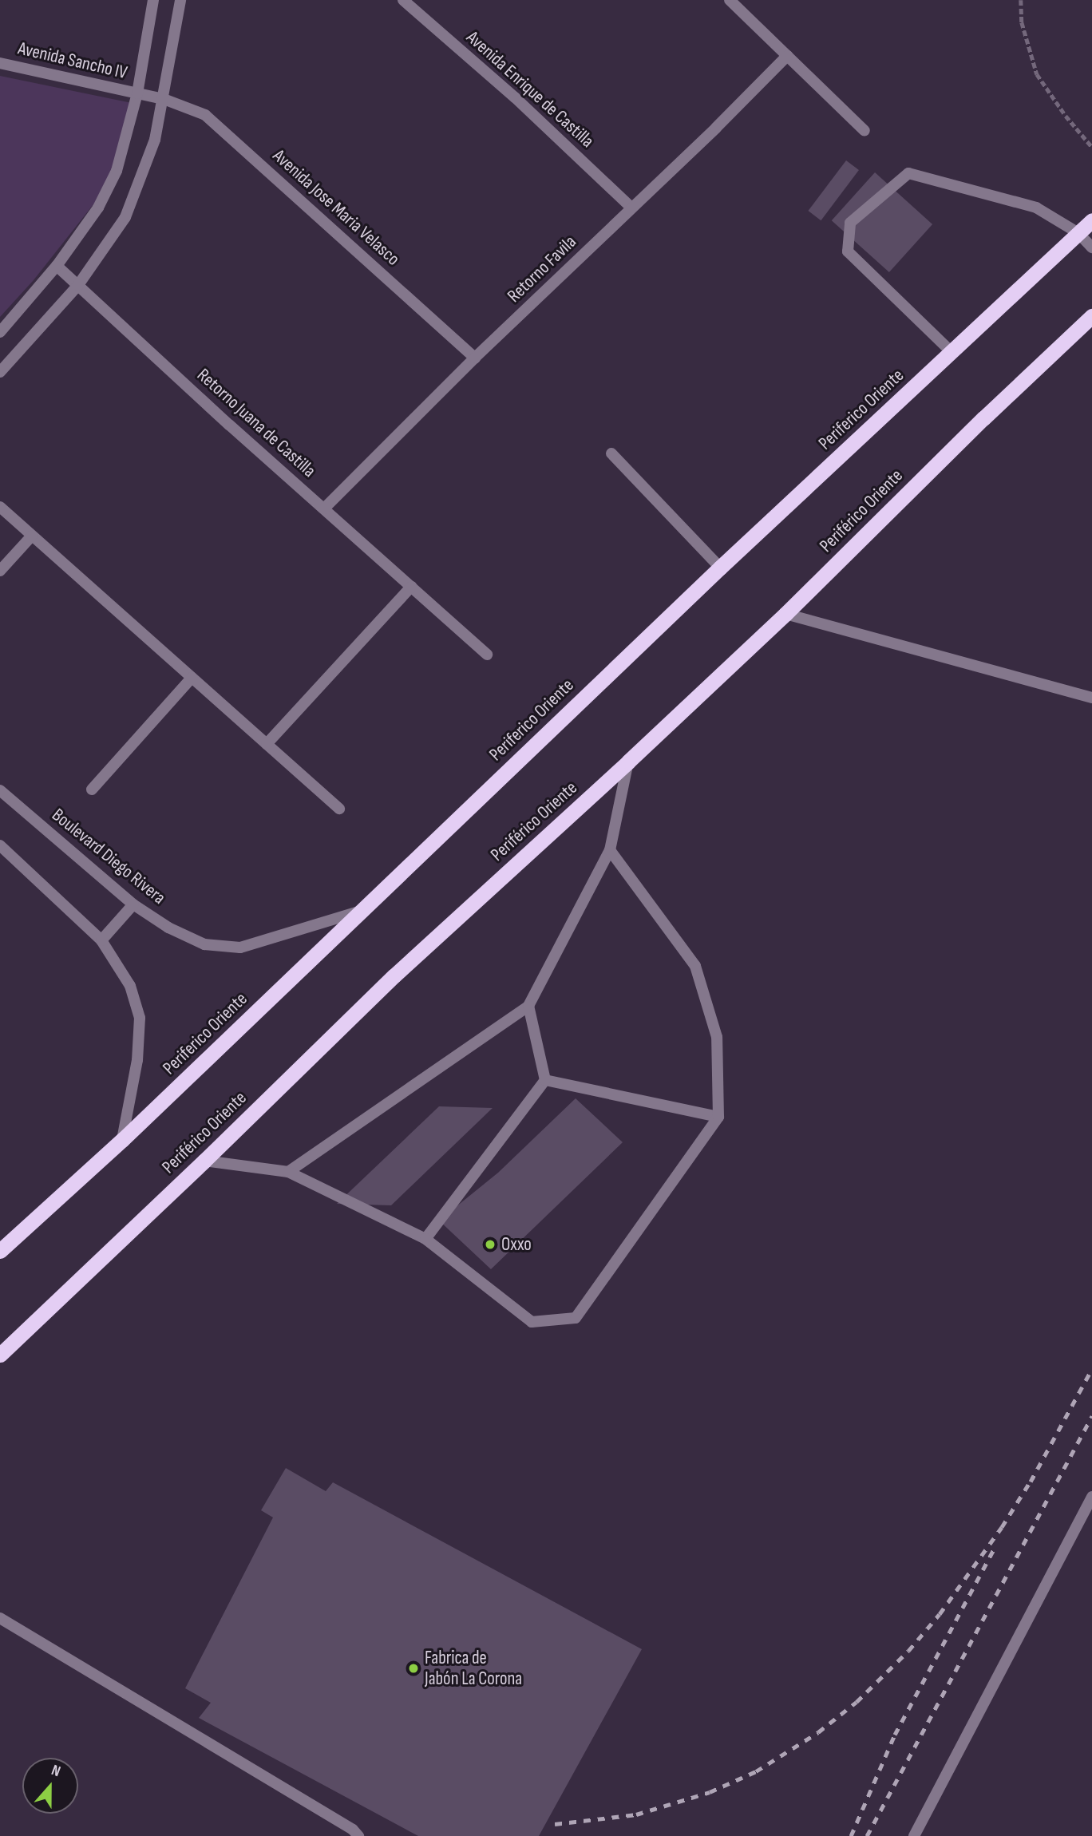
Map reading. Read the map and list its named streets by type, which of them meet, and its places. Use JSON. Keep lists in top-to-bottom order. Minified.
{"streets":{"highway":["Periferico Oriente","Periférico Oriente"],"street":["Avenida Sancho IV","Avenida Enrique de Castilla","Avenida Jose Maria Velasco","Retorno Favila","Retorno Juana de Castilla","Boulevard Diego Rivera"]},"crossings":[["Avenida Sancho IV","Avenida Jose Maria Velasco"],["Avenida Enrique de Castilla","Retorno Favila"],["Avenida Jose Maria Velasco","Retorno Favila"],["Retorno Favila","Retorno Juana de Castilla"],["Periferico Oriente","Boulevard Diego Rivera"]],"places":["Oxxo","Fabrica de Jabón La Corona"],"north":"top"}
